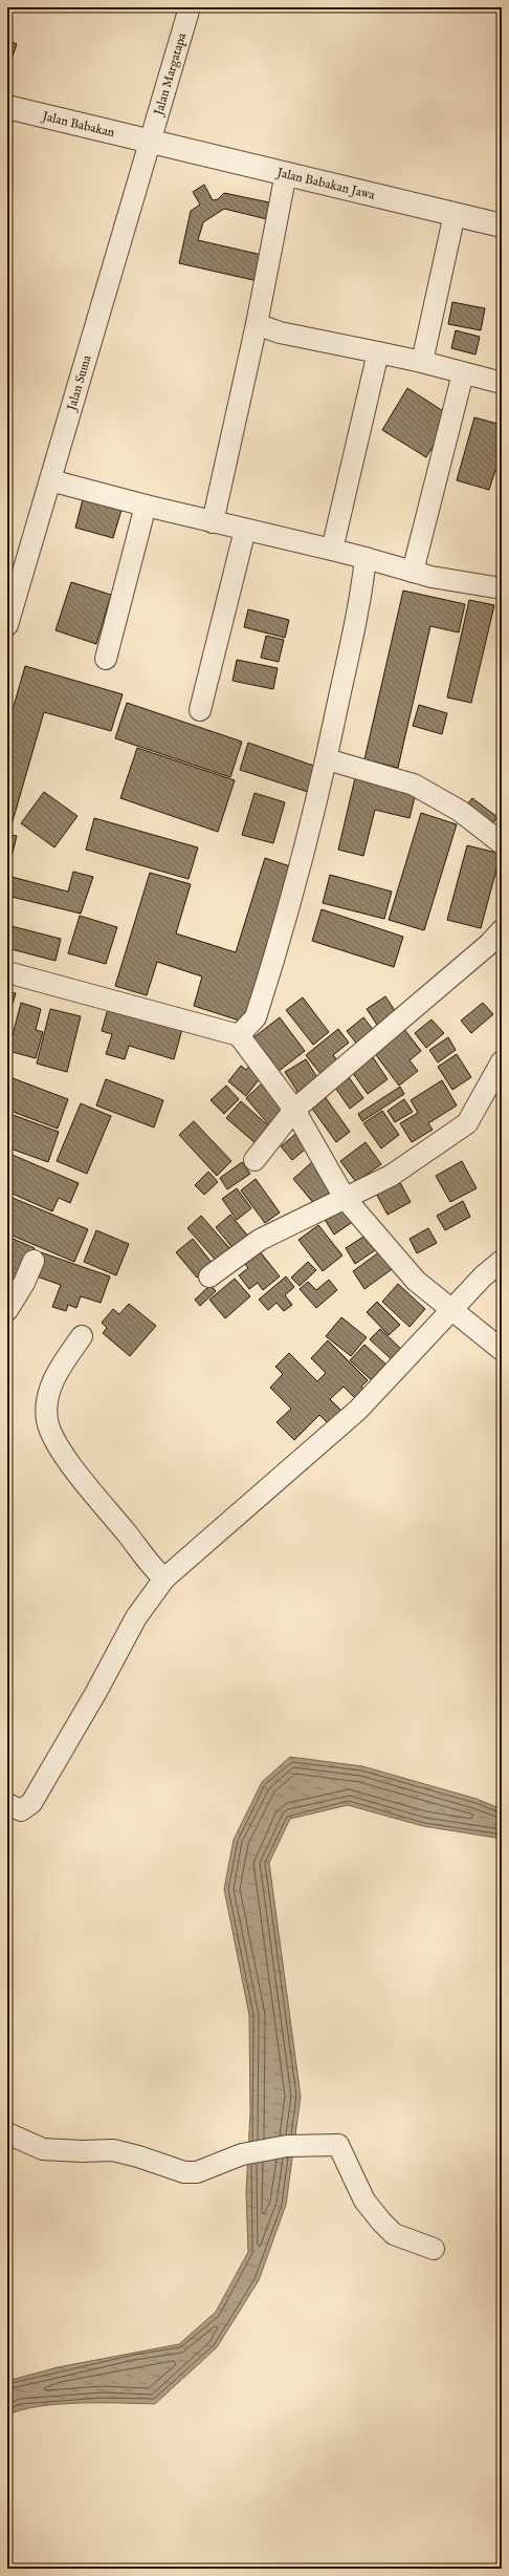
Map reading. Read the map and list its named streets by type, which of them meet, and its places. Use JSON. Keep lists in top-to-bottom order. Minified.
{"streets":{"street":["Jalan Margatapa","Jalan Babakan","Jalan Babakan Jawa","Jalan Suma"]},"crossings":[["Jalan Margatapa","Jalan Babakan"],["Jalan Margatapa","Jalan Babakan Jawa"],["Jalan Margatapa","Jalan Suma"],["Jalan Babakan","Jalan Babakan Jawa"],["Jalan Babakan","Jalan Suma"],["Jalan Babakan Jawa","Jalan Suma"]]}
